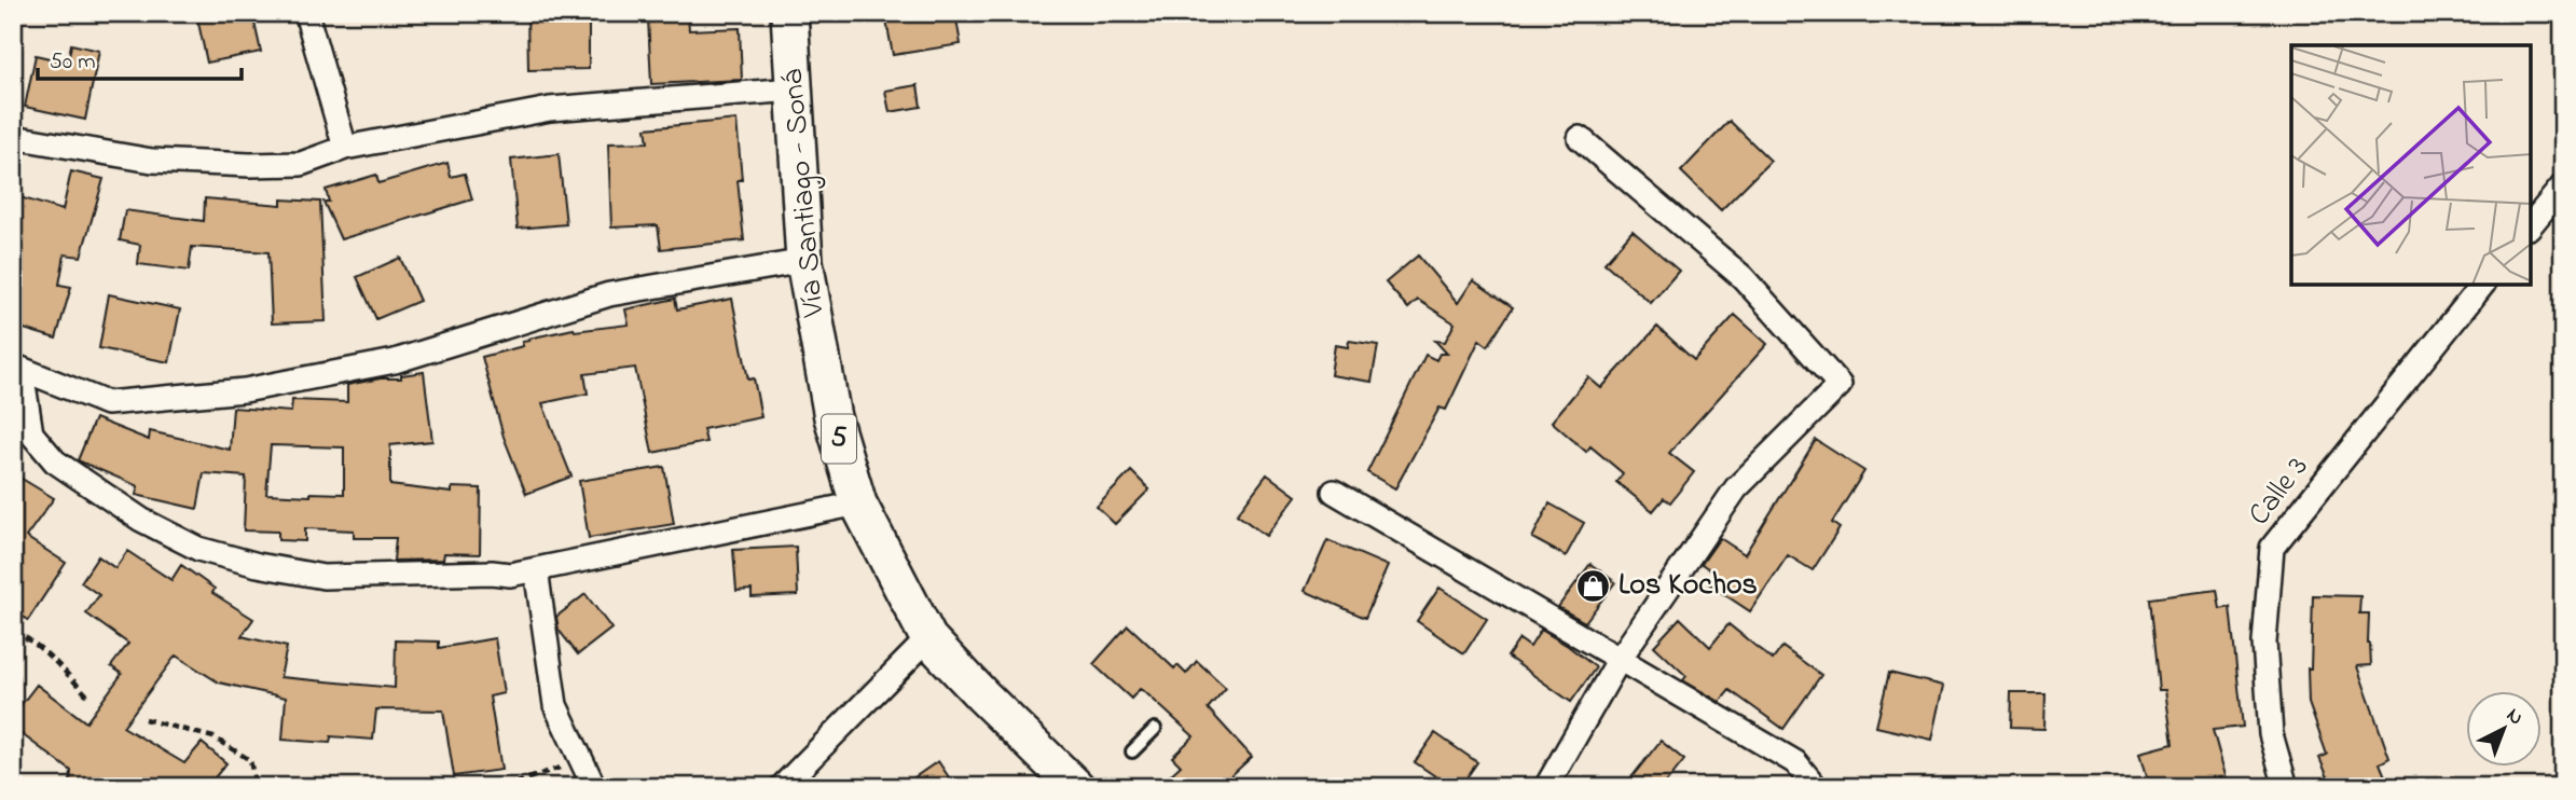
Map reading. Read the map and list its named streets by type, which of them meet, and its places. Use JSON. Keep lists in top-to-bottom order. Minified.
{"streets":{"main road":["Vía Santiago - Soná","5"],"street":["Calle 3"]},"places":{"shop":["Los Kochos"]},"scale_bar":"50 m","north":"top right"}
